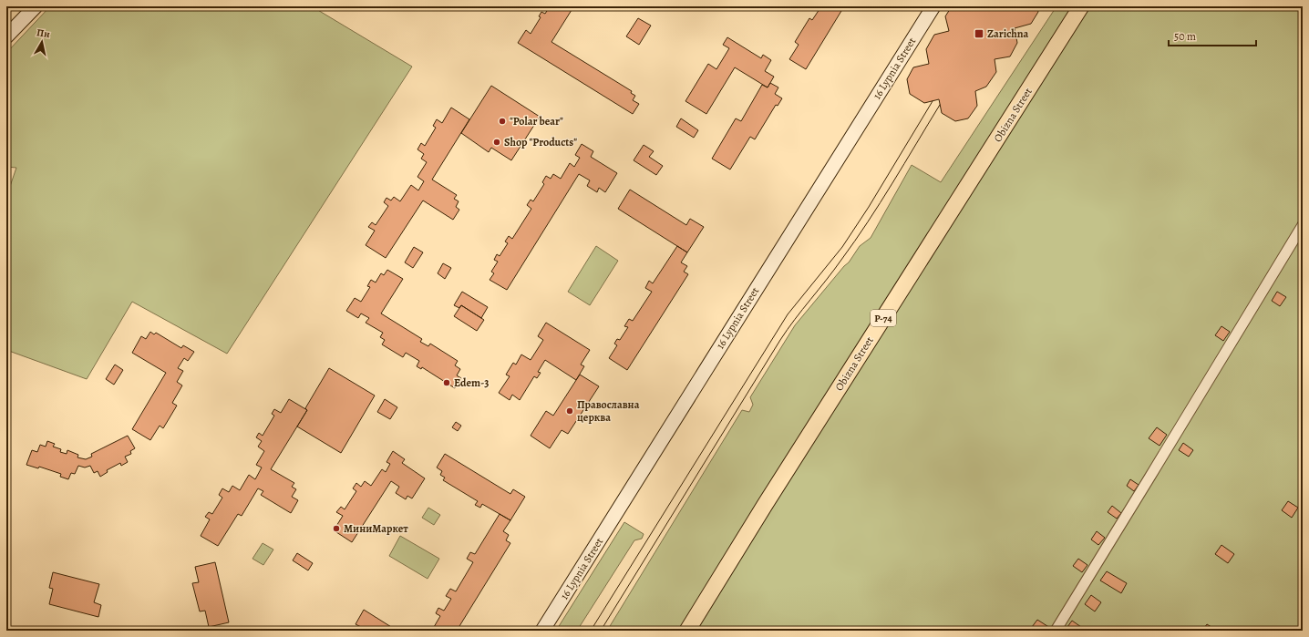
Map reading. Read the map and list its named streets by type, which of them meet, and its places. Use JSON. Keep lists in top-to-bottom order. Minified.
{"streets":{"main road":["Obizna Street","Р-74"],"street":["16 Lypnia Street"]},"places":{"transit":["Zarichna"],"other":["\"Polar bear\"","Shop \"Products\"","Edem-3","Православна церква","МиниМаркет"]},"scale_bar":"50 m","north":"top"}
